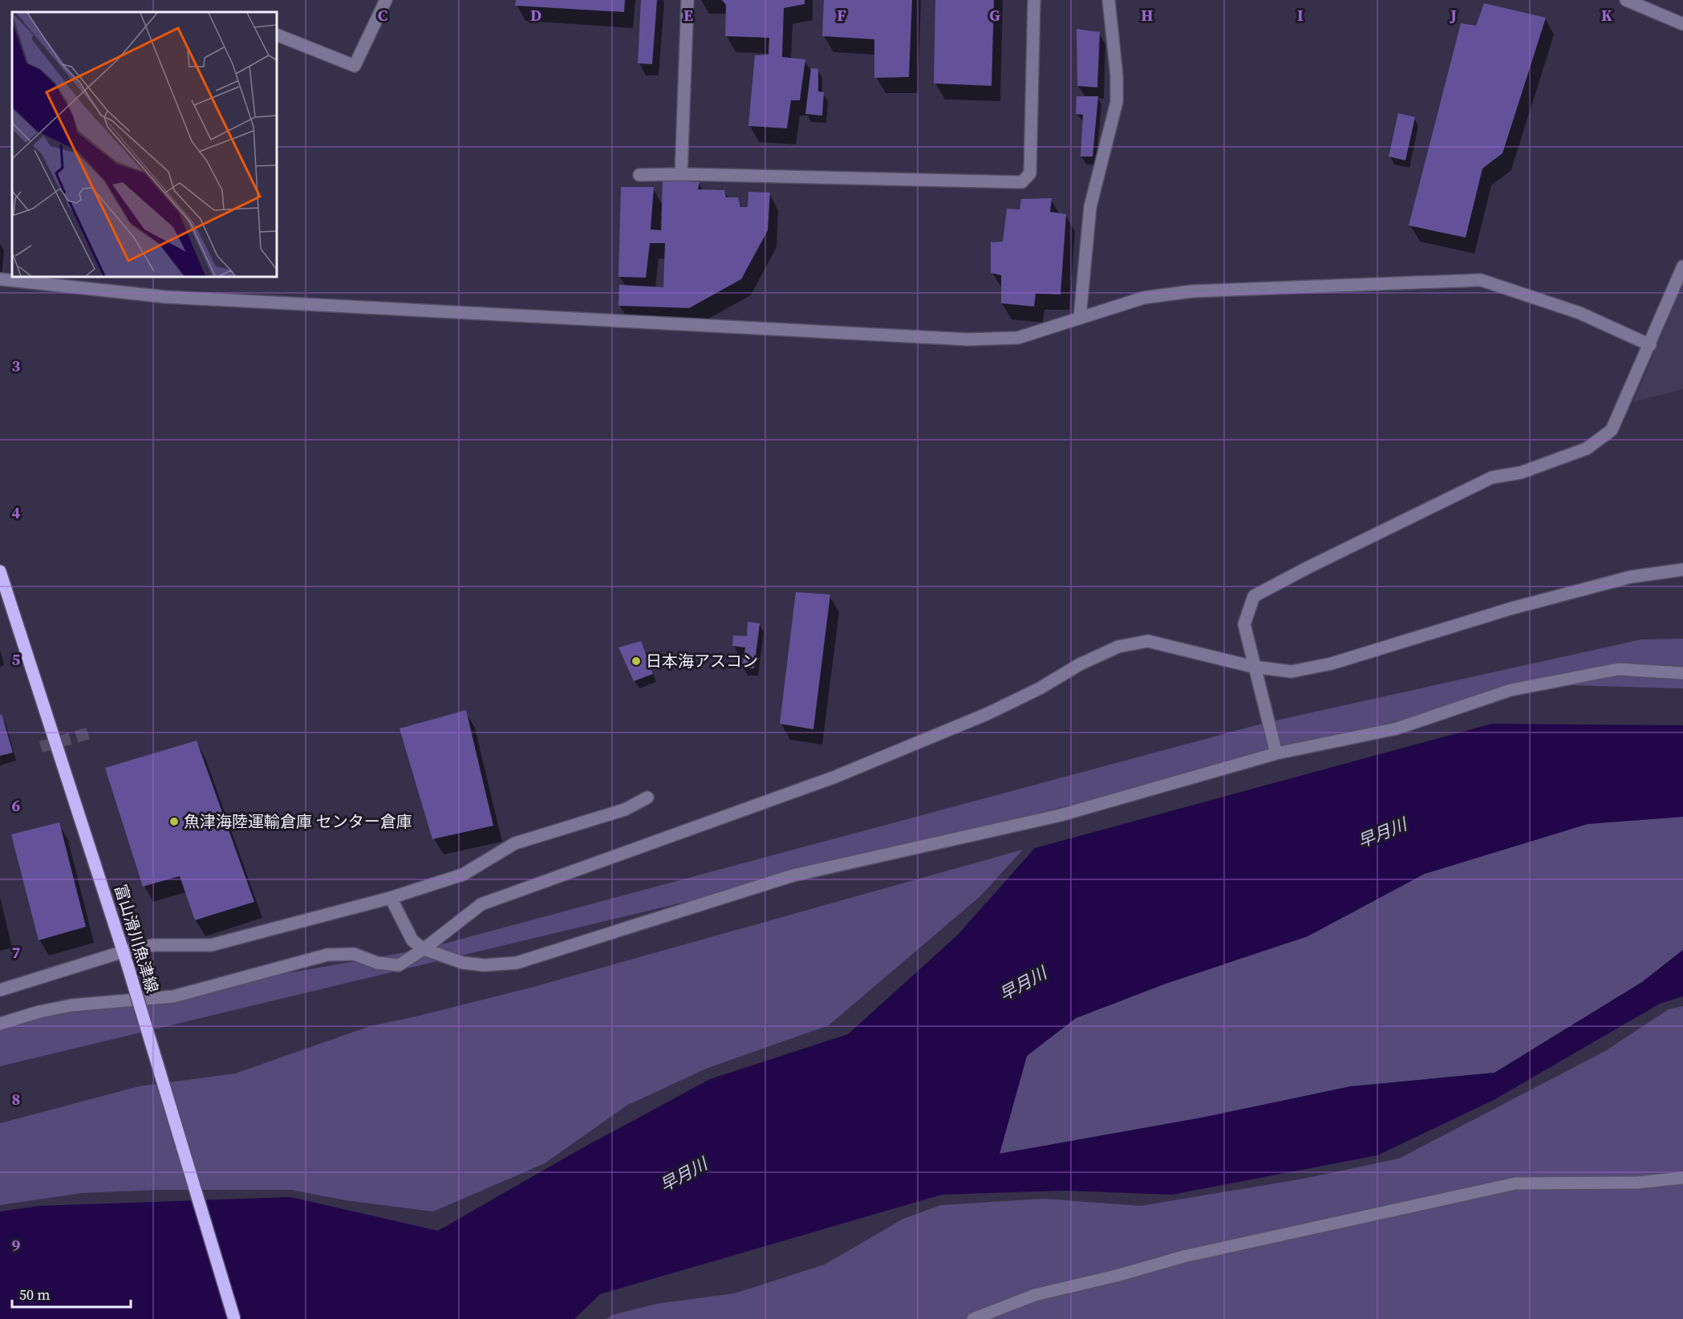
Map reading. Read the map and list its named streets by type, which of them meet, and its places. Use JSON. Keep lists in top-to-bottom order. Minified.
{"streets":{"main road":["富山滑川魚津線"]},"water":["早月川"],"places":["日本海アスコン","魚津海陸運輸倉庫 センター倉庫"],"scale_bar":"50 m","grid":{"columns":["C","D","E","F","G","H","I","J","K"],"rows":["3","4","5","6","7","8","9"]}}
